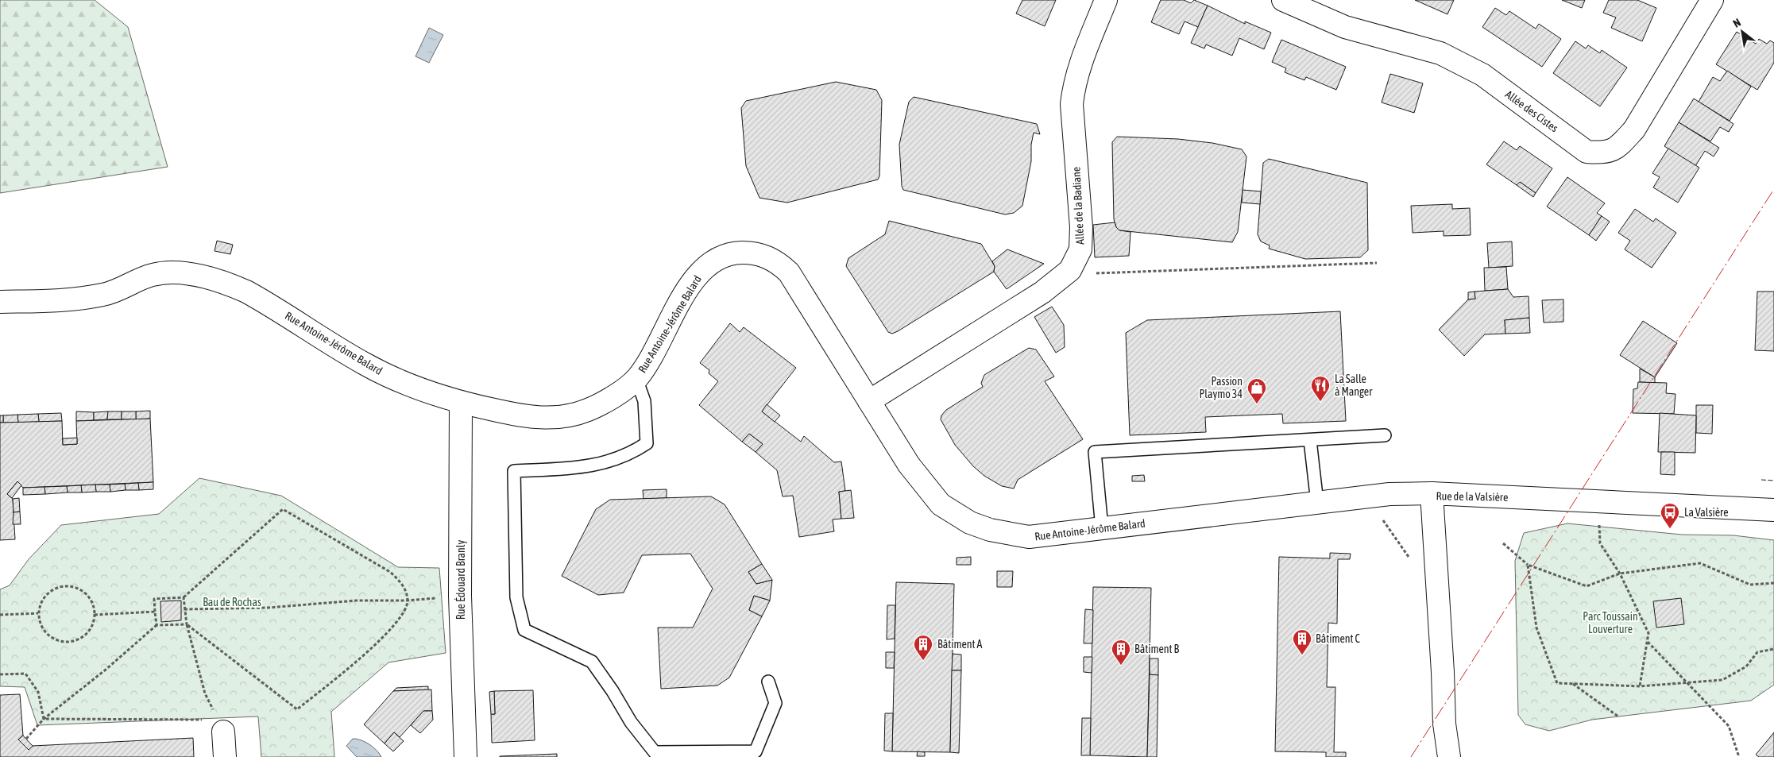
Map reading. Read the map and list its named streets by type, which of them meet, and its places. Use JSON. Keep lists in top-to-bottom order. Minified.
{"streets":{"street":["Allée des Cistes","Allée de la Badiane","Rue Antoine-Jérôme Balard","Rue de la Valsière","Rue Édouard Branly"]},"crossings":[["Allée de la Badiane","Rue Antoine-Jérôme Balard"],["Rue Antoine-Jérôme Balard","Rue de la Valsière"],["Rue Antoine-Jérôme Balard","Rue Édouard Branly"]],"parks":["Bau de Rochas","Parc Toussain Louverture"],"places":{"restaurant":["La Salle à Manger"],"shop":["Passion Playmo 34"],"bus stop":["La Valsière"],"building":["Bâtiment C","Bâtiment A","Bâtiment B"]},"north":"top left"}
